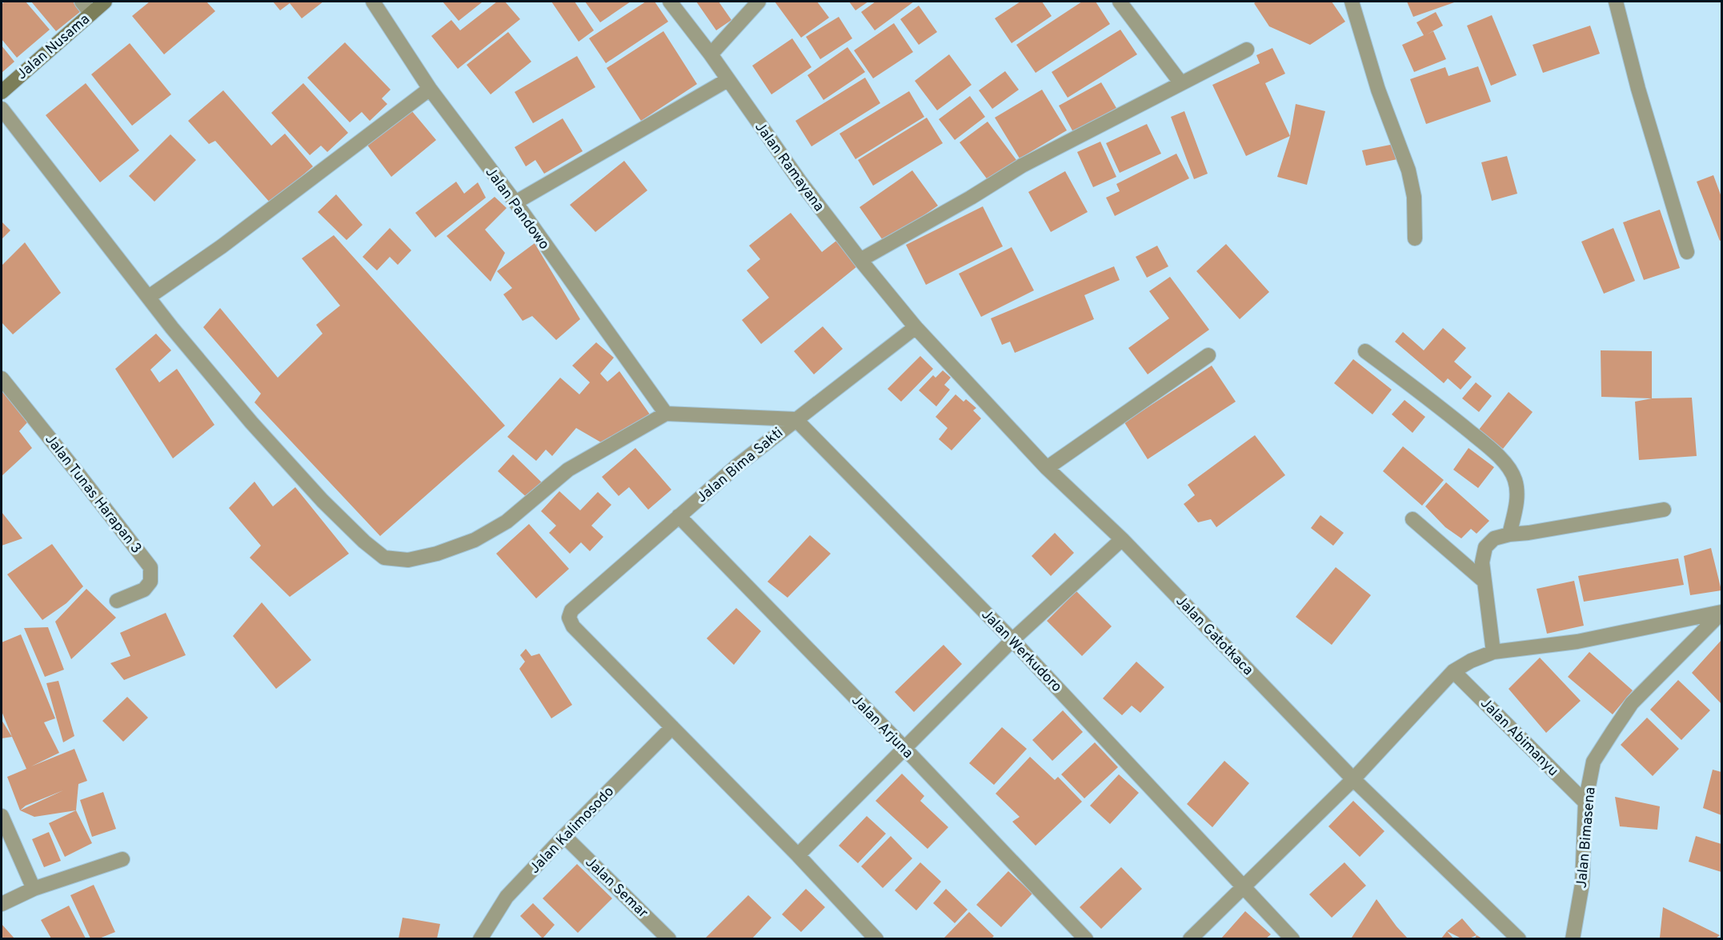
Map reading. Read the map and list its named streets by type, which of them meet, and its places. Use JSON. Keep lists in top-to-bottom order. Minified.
{"streets":{"street":["Jalan Nusama","Jalan Ramayana","Jalan Pandowo","Jalan Bima Sakti","Jalan Tunas Harapan 3","Jalan Gatotkaca","Jalan Werkudoro","Jalan Arjuna","Jalan Abimanyu","Jalan Kalimosodo","Jalan Bimasena","Jalan Semar"]},"crossings":[["Jalan Ramayana","Jalan Bima Sakti"],["Jalan Ramayana","Jalan Gatotkaca"],["Jalan Bima Sakti","Jalan Gatotkaca"],["Jalan Bima Sakti","Jalan Werkudoro"],["Jalan Bima Sakti","Jalan Arjuna"],["Jalan Bima Sakti","Jalan Kalimosodo"],["Jalan Abimanyu","Jalan Bimasena"],["Jalan Kalimosodo","Jalan Semar"]]}
